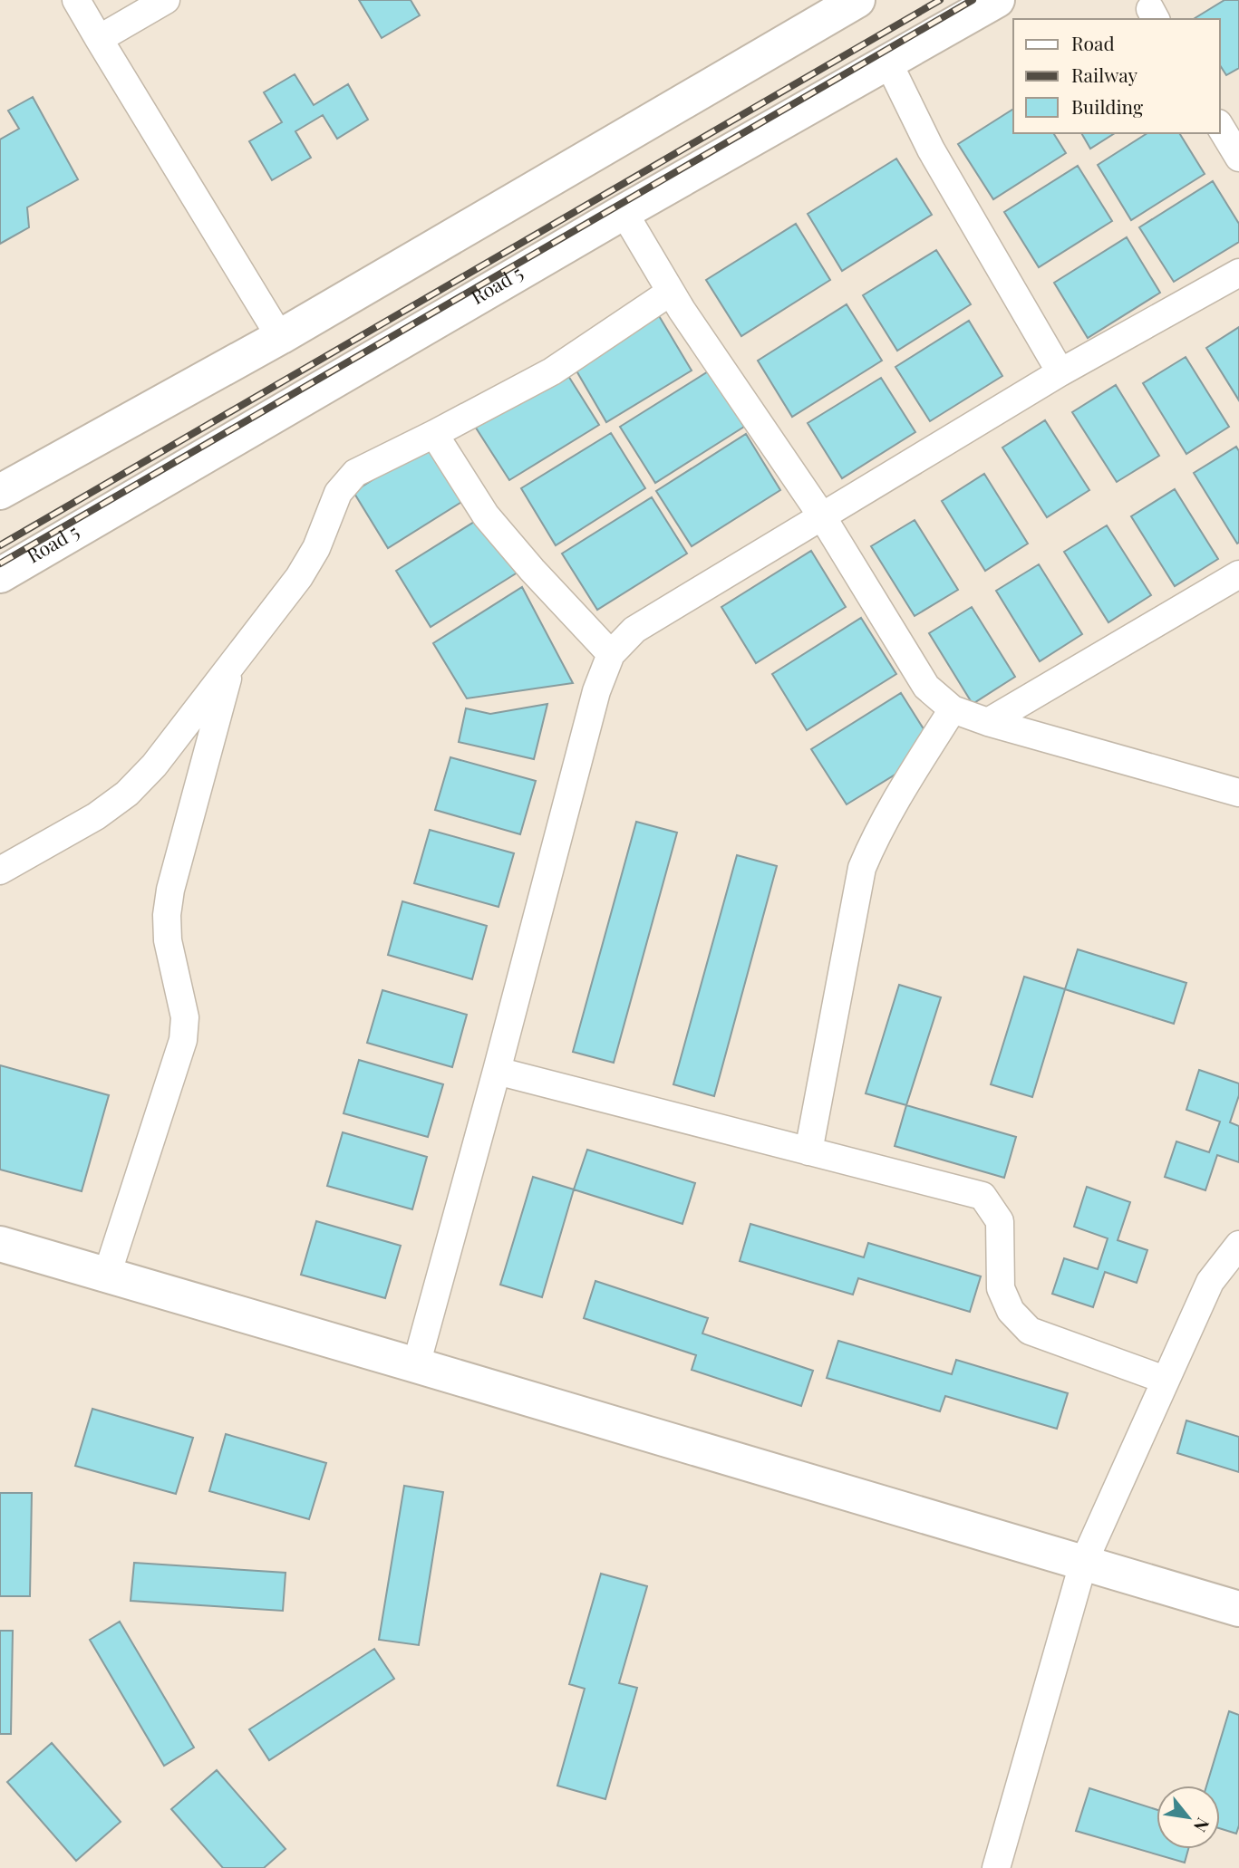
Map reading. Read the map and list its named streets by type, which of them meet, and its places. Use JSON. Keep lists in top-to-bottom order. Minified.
{"streets":{"street":["Road 5"]},"legend":["Road","Railway","Building"],"north":"bottom right"}
